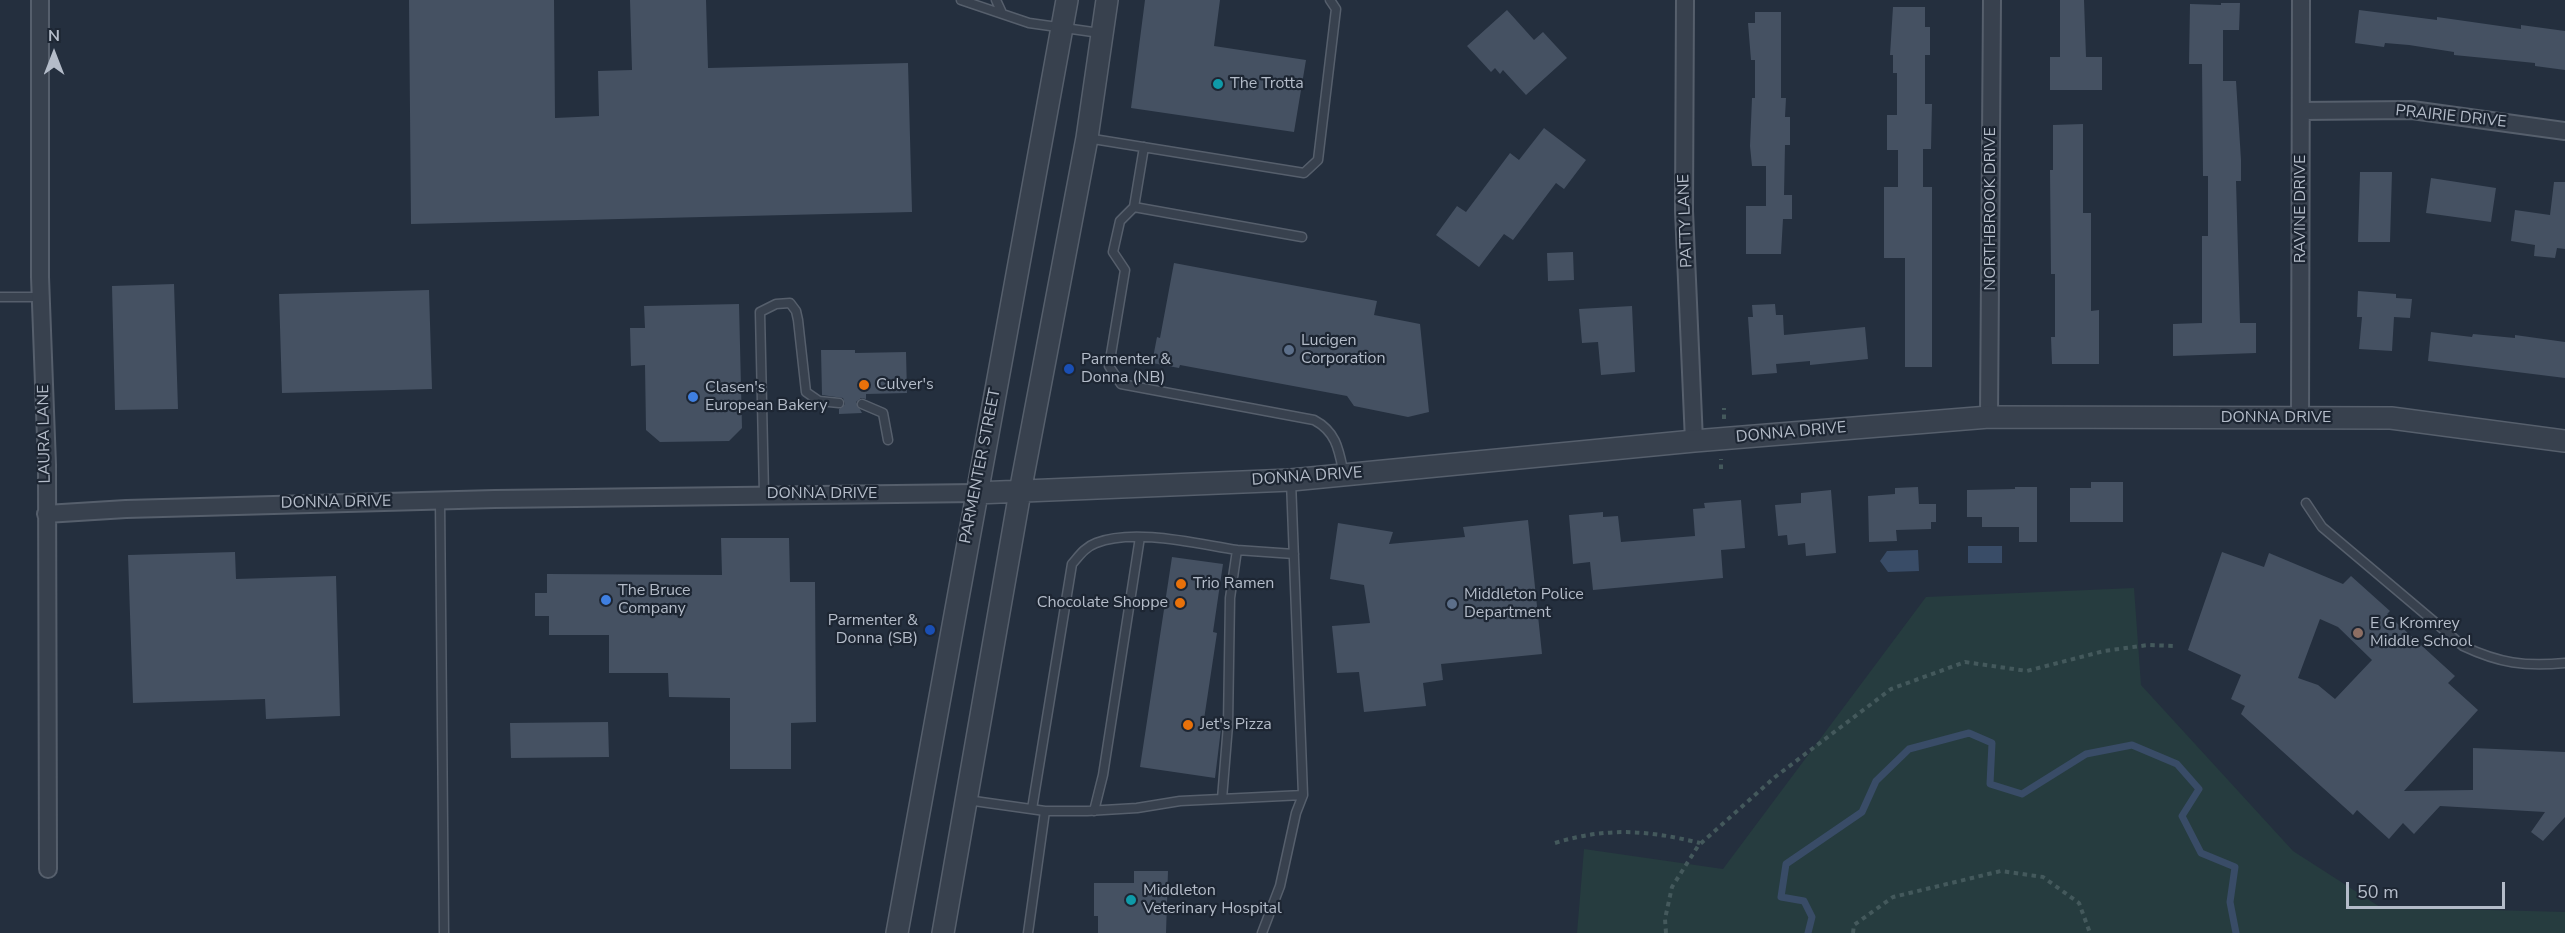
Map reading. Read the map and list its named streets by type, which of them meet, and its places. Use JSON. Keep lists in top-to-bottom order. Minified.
{"streets":{"street":["PRAIRIE DRIVE","NORTHBROOK DRIVE","RAVINE DRIVE","PATTY LANE","DONNA DRIVE","LAURA LANE","PARMENTER STREET"]},"crossings":[["PRAIRIE DRIVE","RAVINE DRIVE"],["NORTHBROOK DRIVE","DONNA DRIVE"],["RAVINE DRIVE","DONNA DRIVE"],["PATTY LANE","DONNA DRIVE"],["DONNA DRIVE","LAURA LANE"],["DONNA DRIVE","PARMENTER STREET"]],"places":["The Trotta","Lucigen Corporation","Parmenter & Donna (NB)","Culver's","Clasen's European Bakery","Trio Ramen","The Bruce Company","Chocolate Shoppe","Middleton Police Department","Parmenter & Donna (SB)","E G Kromrey Middle School","Jet's Pizza","Middleton Veterinary Hospital"],"scale_bar":"50 m","north":"top"}
